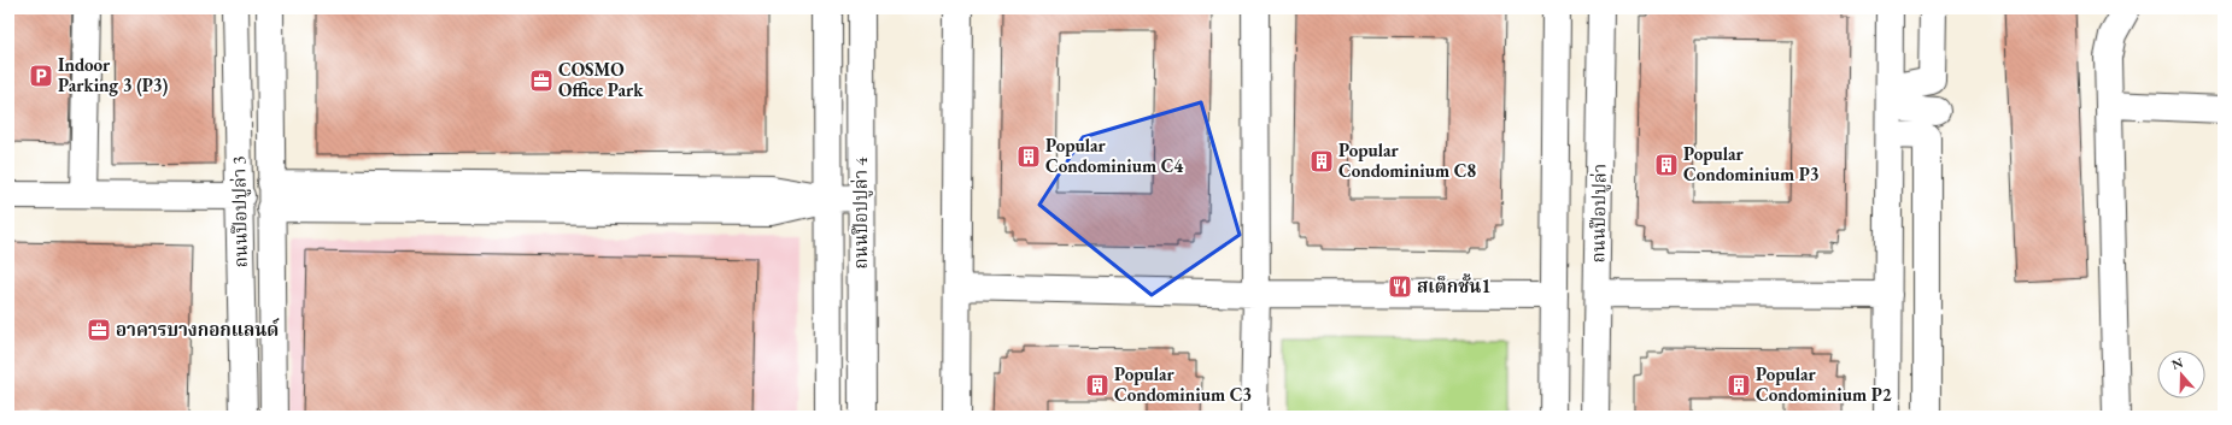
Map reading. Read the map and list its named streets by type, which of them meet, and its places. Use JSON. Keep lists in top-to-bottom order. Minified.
{"streets":{"street":["ถนนป๊อปปูล่า 3","ถนนป๊อปปูล่า 4","ถนนป๊อปปูล่า"]},"places":{"parking":["Indoor Parking 3 (P3)"],"office":["COSMO Office Park","อาคารบางกอกแลนด์"],"building":["Popular Condominium C4","Popular Condominium C8","Popular Condominium P3","Popular Condominium C3","Popular Condominium P2"],"restaurant":["สเต็กชั้น1"]},"north":"top"}
